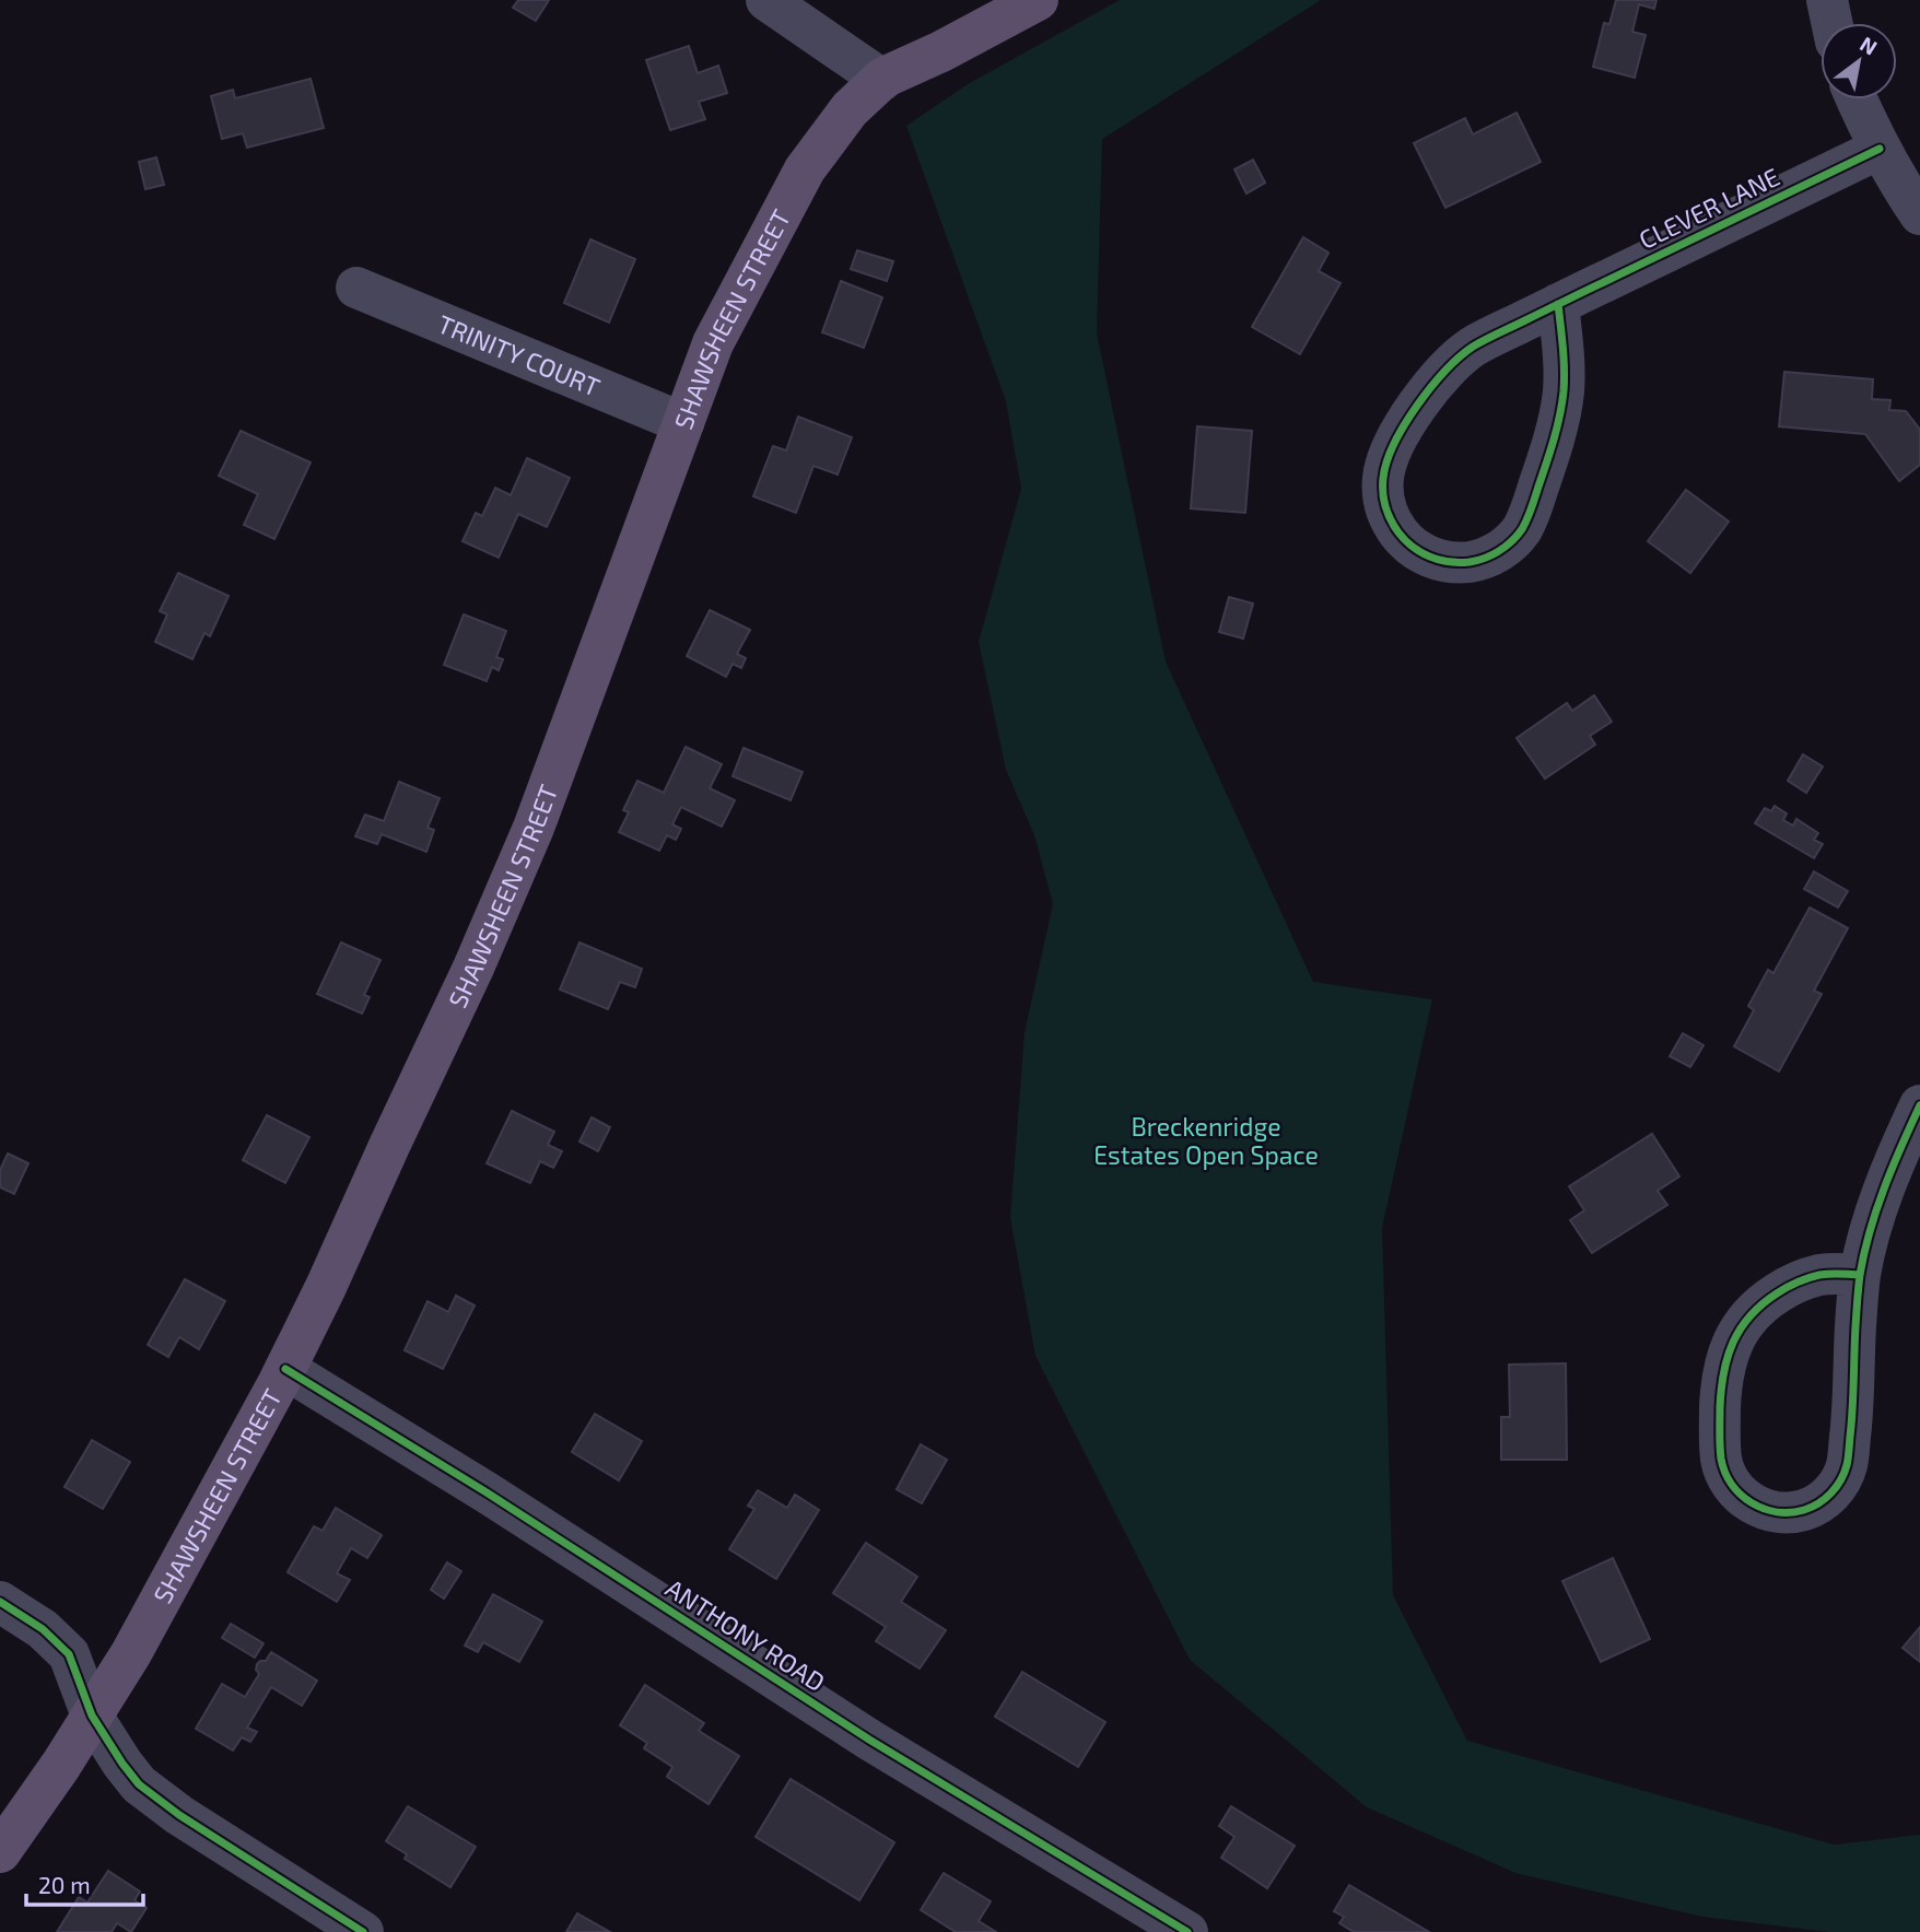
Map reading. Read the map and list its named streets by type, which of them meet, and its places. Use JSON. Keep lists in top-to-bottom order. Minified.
{"streets":{"main road":["SHAWSHEEN STREET"],"street":["CLEVER LANE","TRINITY COURT","ANTHONY ROAD"]},"crossings":[["SHAWSHEEN STREET","TRINITY COURT"],["SHAWSHEEN STREET","ANTHONY ROAD"]],"parks":["Breckenridge Estates Open Space"],"scale_bar":"20 m","north":"top right"}
